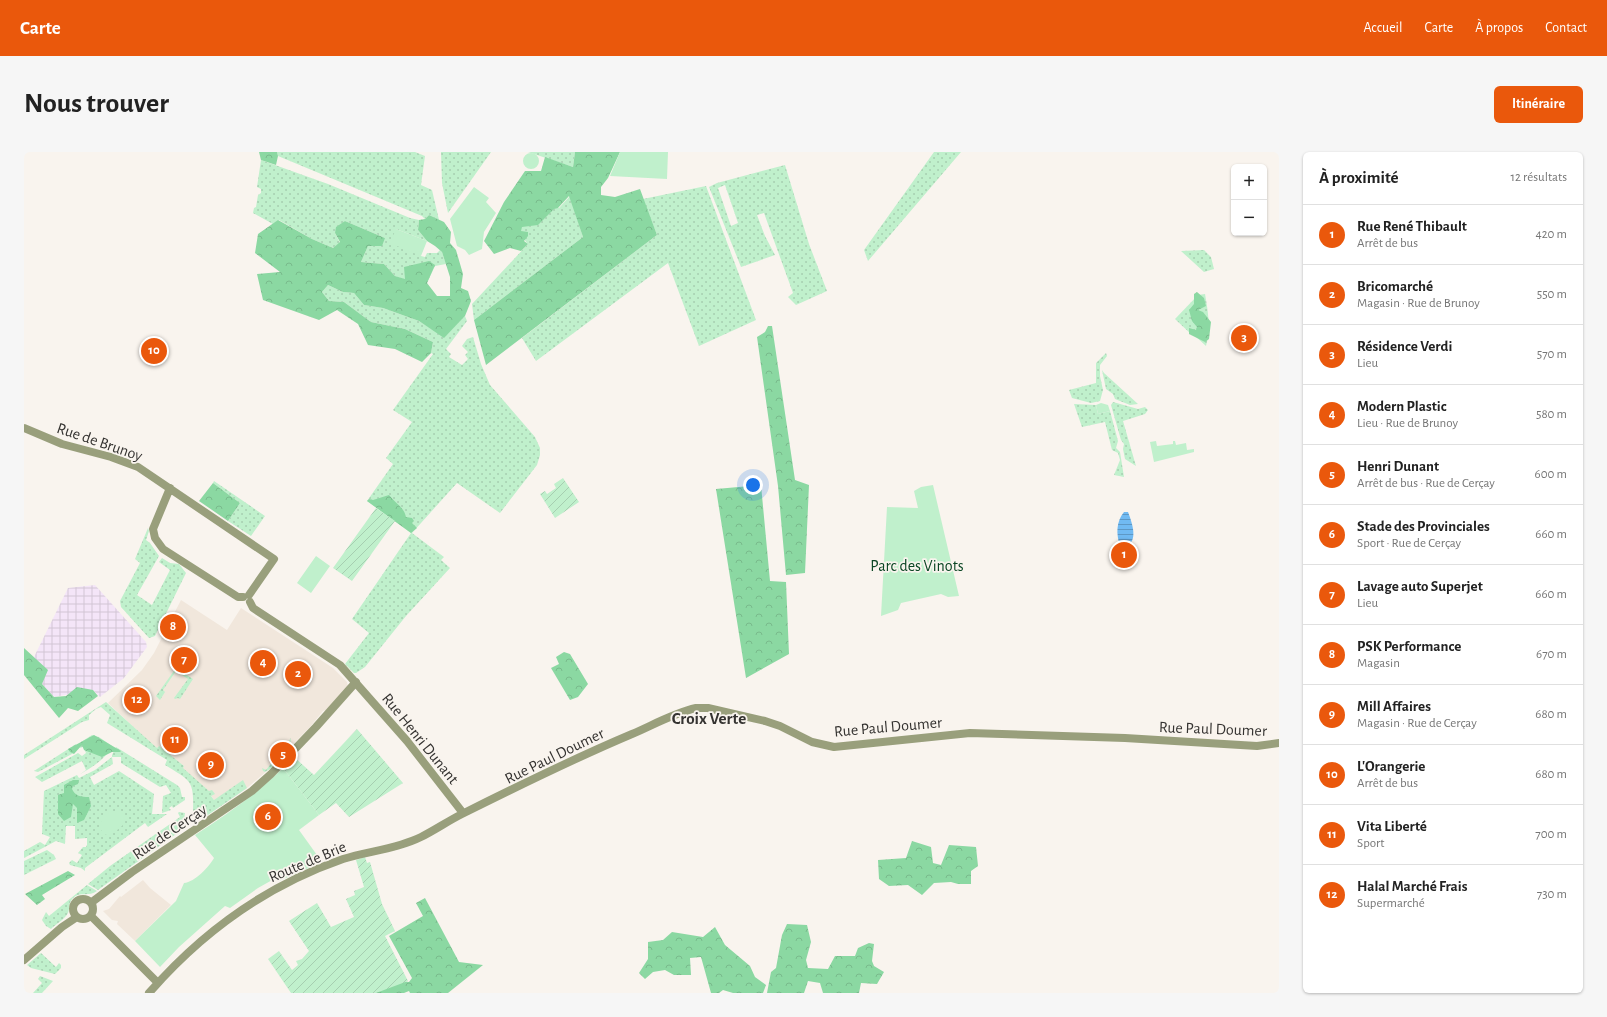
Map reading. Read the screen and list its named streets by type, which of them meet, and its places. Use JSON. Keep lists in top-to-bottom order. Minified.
{"streets":{"street":["Rue de Brunoy","Rue Paul Doumer","Rue Henri Dunant","Rue de Cerçay","Route de Brie"]},"crossings":[["Rue Paul Doumer","Route de Brie"],["Rue Henri Dunant","Rue de Cerçay"],["Rue Henri Dunant","Route de Brie"]],"districts":["Croix Verte"],"parks":["Parc des Vinots"],"page":{"header":"Carte","nav":["Accueil","Carte","À propos","Contact"],"buttons":"Itinéraire","title":"Nous trouver","heading":["À proximité","12 résultats"],"map_buttons":["+","−"],"list":[{"mark":"1","name":"Rue René Thibault","note":"Arrêt de bus","value":"420 m"},{"mark":"2","name":"Bricomarché","note":"Magasin · Rue de Brunoy","value":"550 m"},{"mark":"3","name":"Résidence Verdi","note":"Lieu","value":"570 m"},{"mark":"4","name":"Modern Plastic","note":"Lieu · Rue de Brunoy","value":"580 m"},{"mark":"5","name":"Henri Dunant","note":"Arrêt de bus · Rue de Cerçay","value":"600 m"},{"mark":"6","name":"Stade des Provinciales","note":"Sport · Rue de Cerçay","value":"660 m"},{"mark":"7","name":"Lavage auto Superjet","note":"Lieu","value":"660 m"},{"mark":"8","name":"PSK Performance","note":"Magasin","value":"670 m"},{"mark":"9","name":"Mill Affaires","note":"Magasin · Rue de Cerçay","value":"680 m"},{"mark":"10","name":"L'Orangerie","note":"Arrêt de bus","value":"680 m"},{"mark":"11","name":"Vita Liberté","note":"Sport","value":"700 m"},{"mark":"12","name":"Halal Marché Frais","note":"Supermarché","value":"730 m"}],"pins":["3","10","1","8","7","4","2","12","11","5","9","6"]}}
